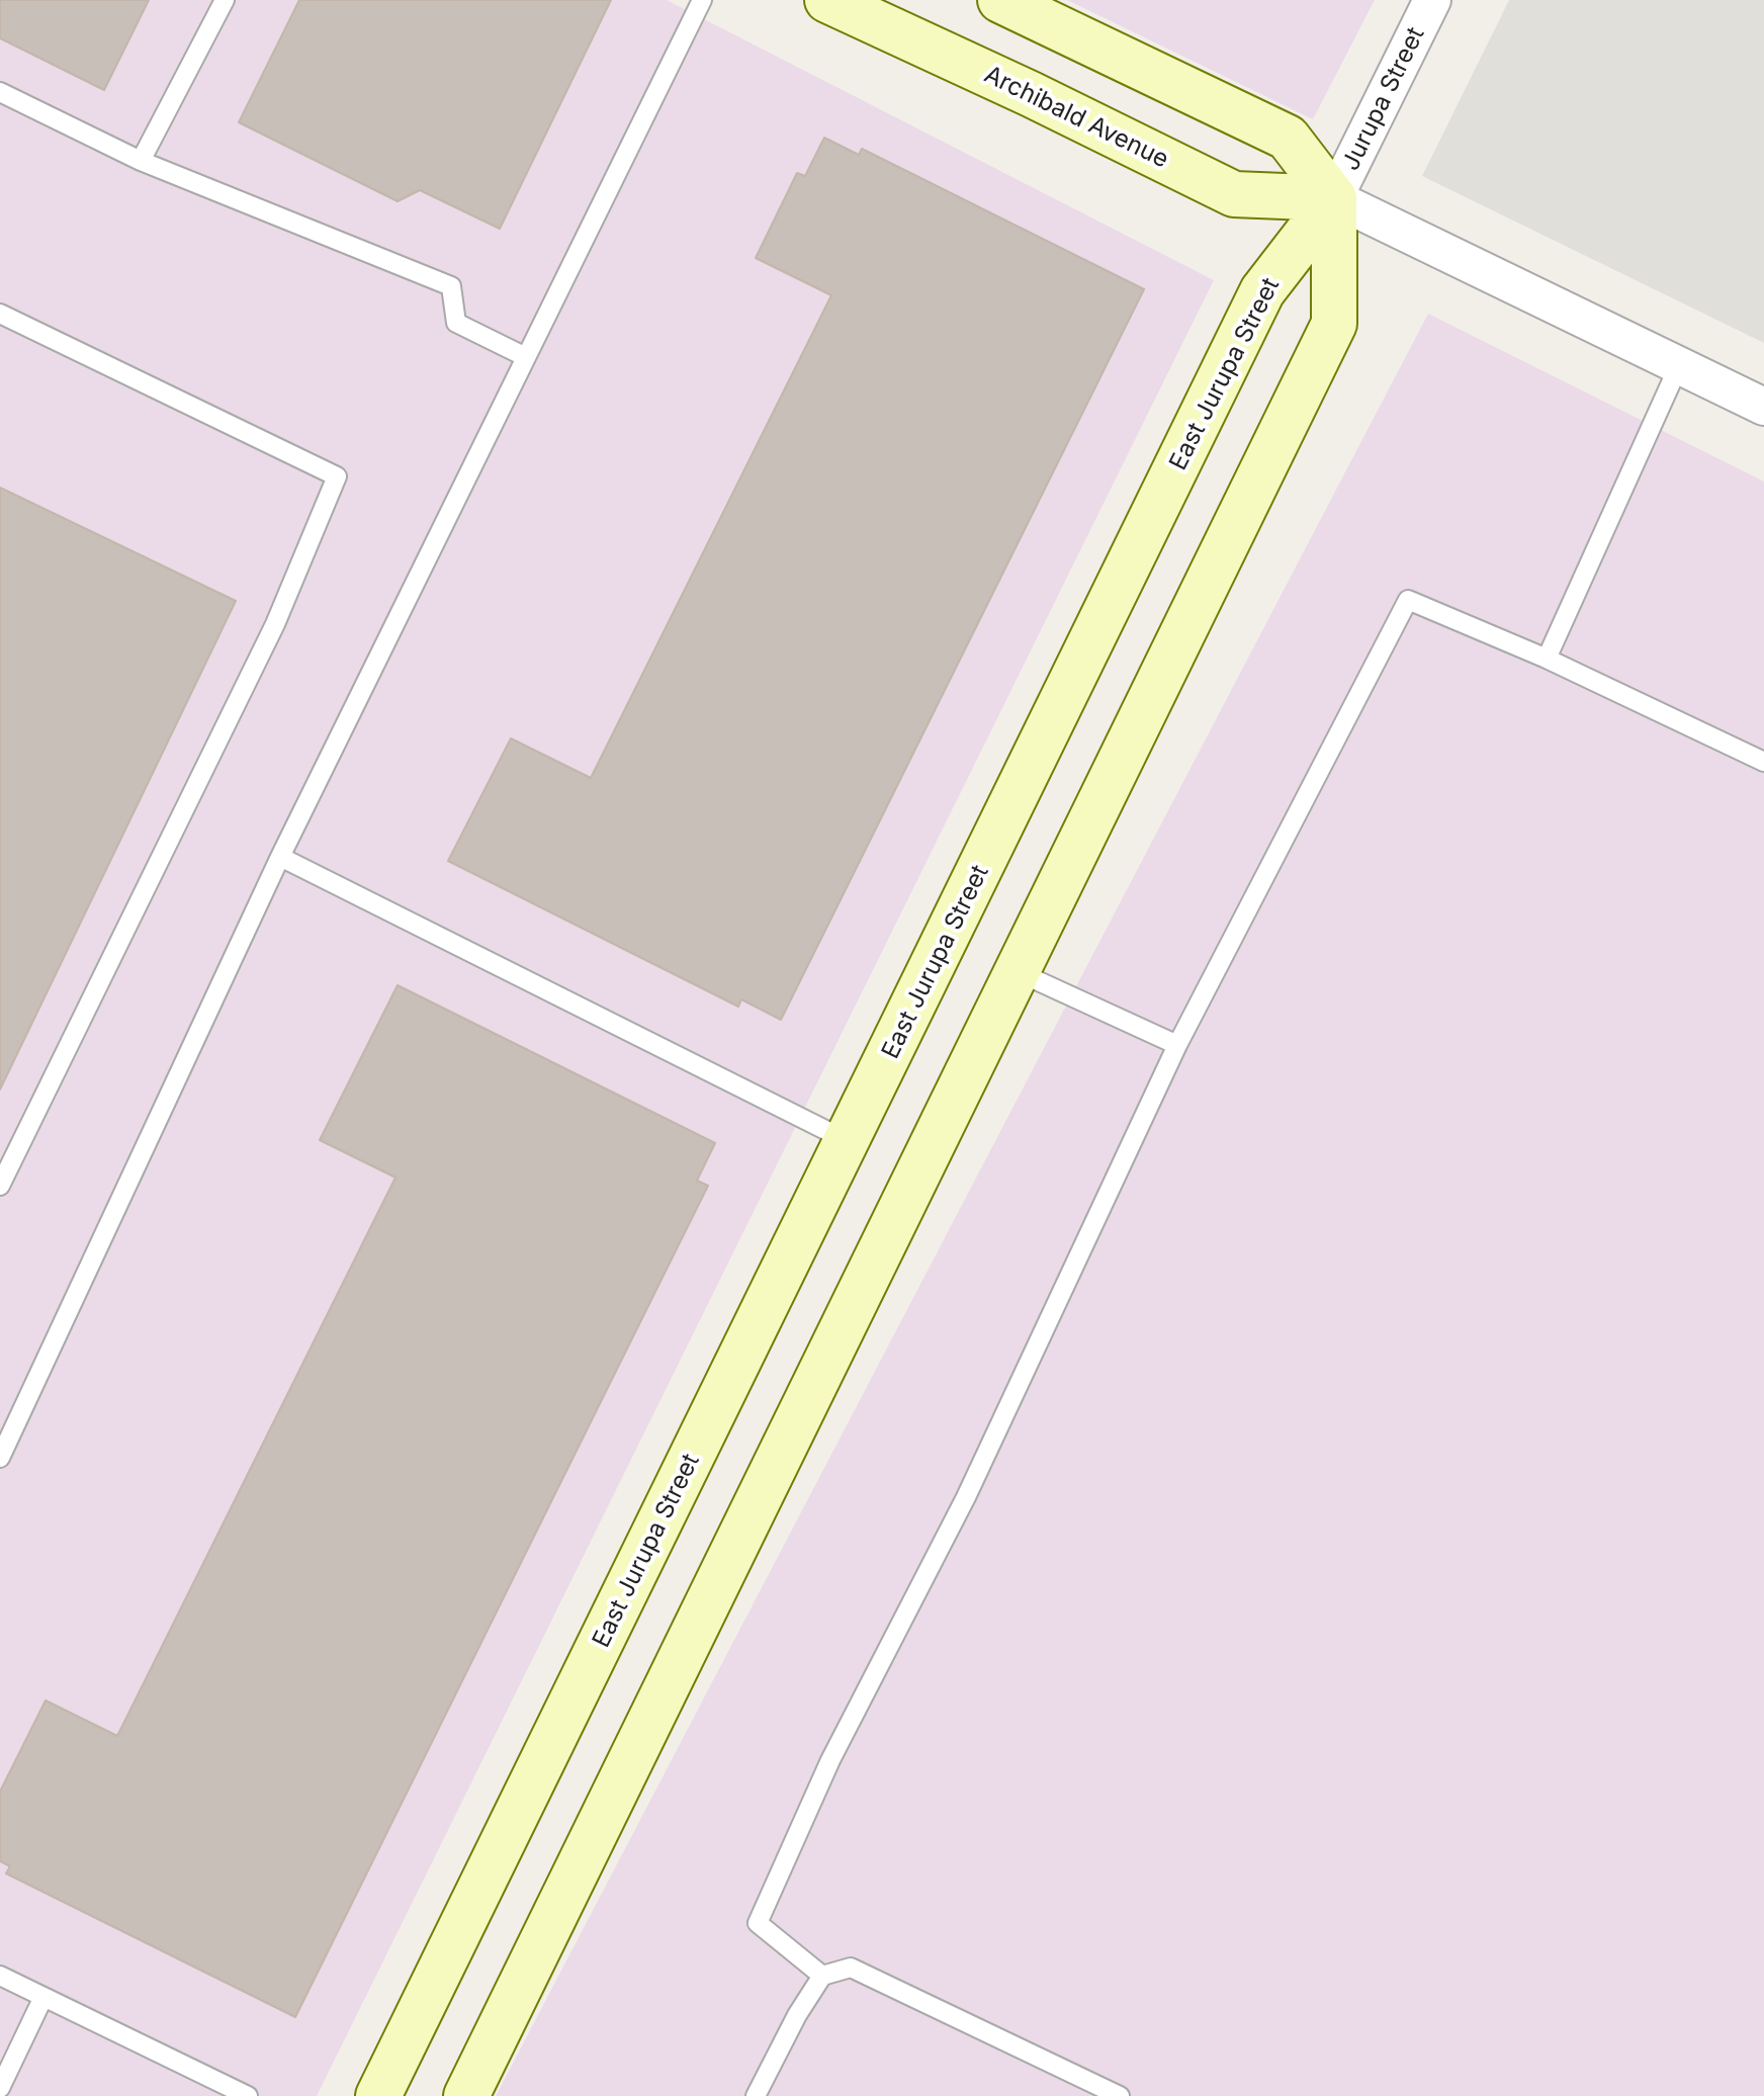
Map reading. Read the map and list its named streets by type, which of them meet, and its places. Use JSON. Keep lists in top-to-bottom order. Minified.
{"streets":{"main road":["Archibald Avenue","East Jurupa Street"],"street":["Jurupa Street"]},"crossings":[["Jurupa Street","Archibald Avenue"],["Jurupa Street","East Jurupa Street"],["Archibald Avenue","East Jurupa Street"]]}
